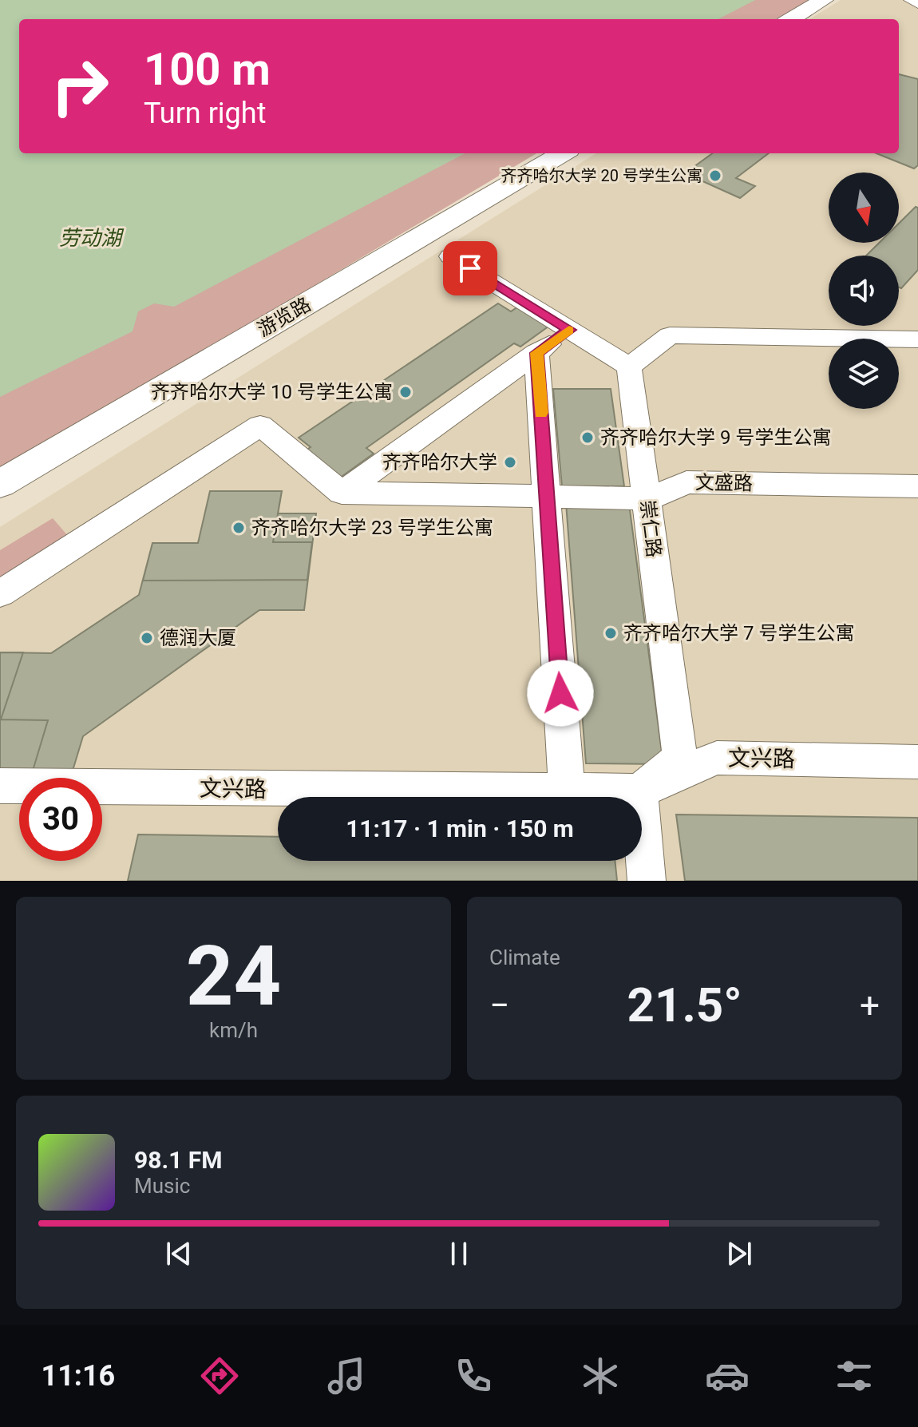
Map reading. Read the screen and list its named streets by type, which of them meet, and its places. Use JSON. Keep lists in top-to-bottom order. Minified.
{"streets":{"street":["游览路","文盛路","崇仁路","文兴路"]},"crossings":[["文盛路","崇仁路"],["崇仁路","文兴路"]],"water":["劳动湖"],"places":["齐齐哈尔大学 20 号学生公寓","齐齐哈尔大学 10 号学生公寓","齐齐哈尔大学 9 号学生公寓","齐齐哈尔大学","齐齐哈尔大学 23 号学生公寓","齐齐哈尔大学 7 号学生公寓","德润大厦"],"north":"bottom","page":{"turn":["100 m","Turn right"],"limit":"30","trip":"11:17 · 1 min · 150 m","tile":[["24","km/h"],"Climate"],"heat":["−","21.5°","+"],"song":["98.1 FM","Music"],"tabs":"11:16"}}
